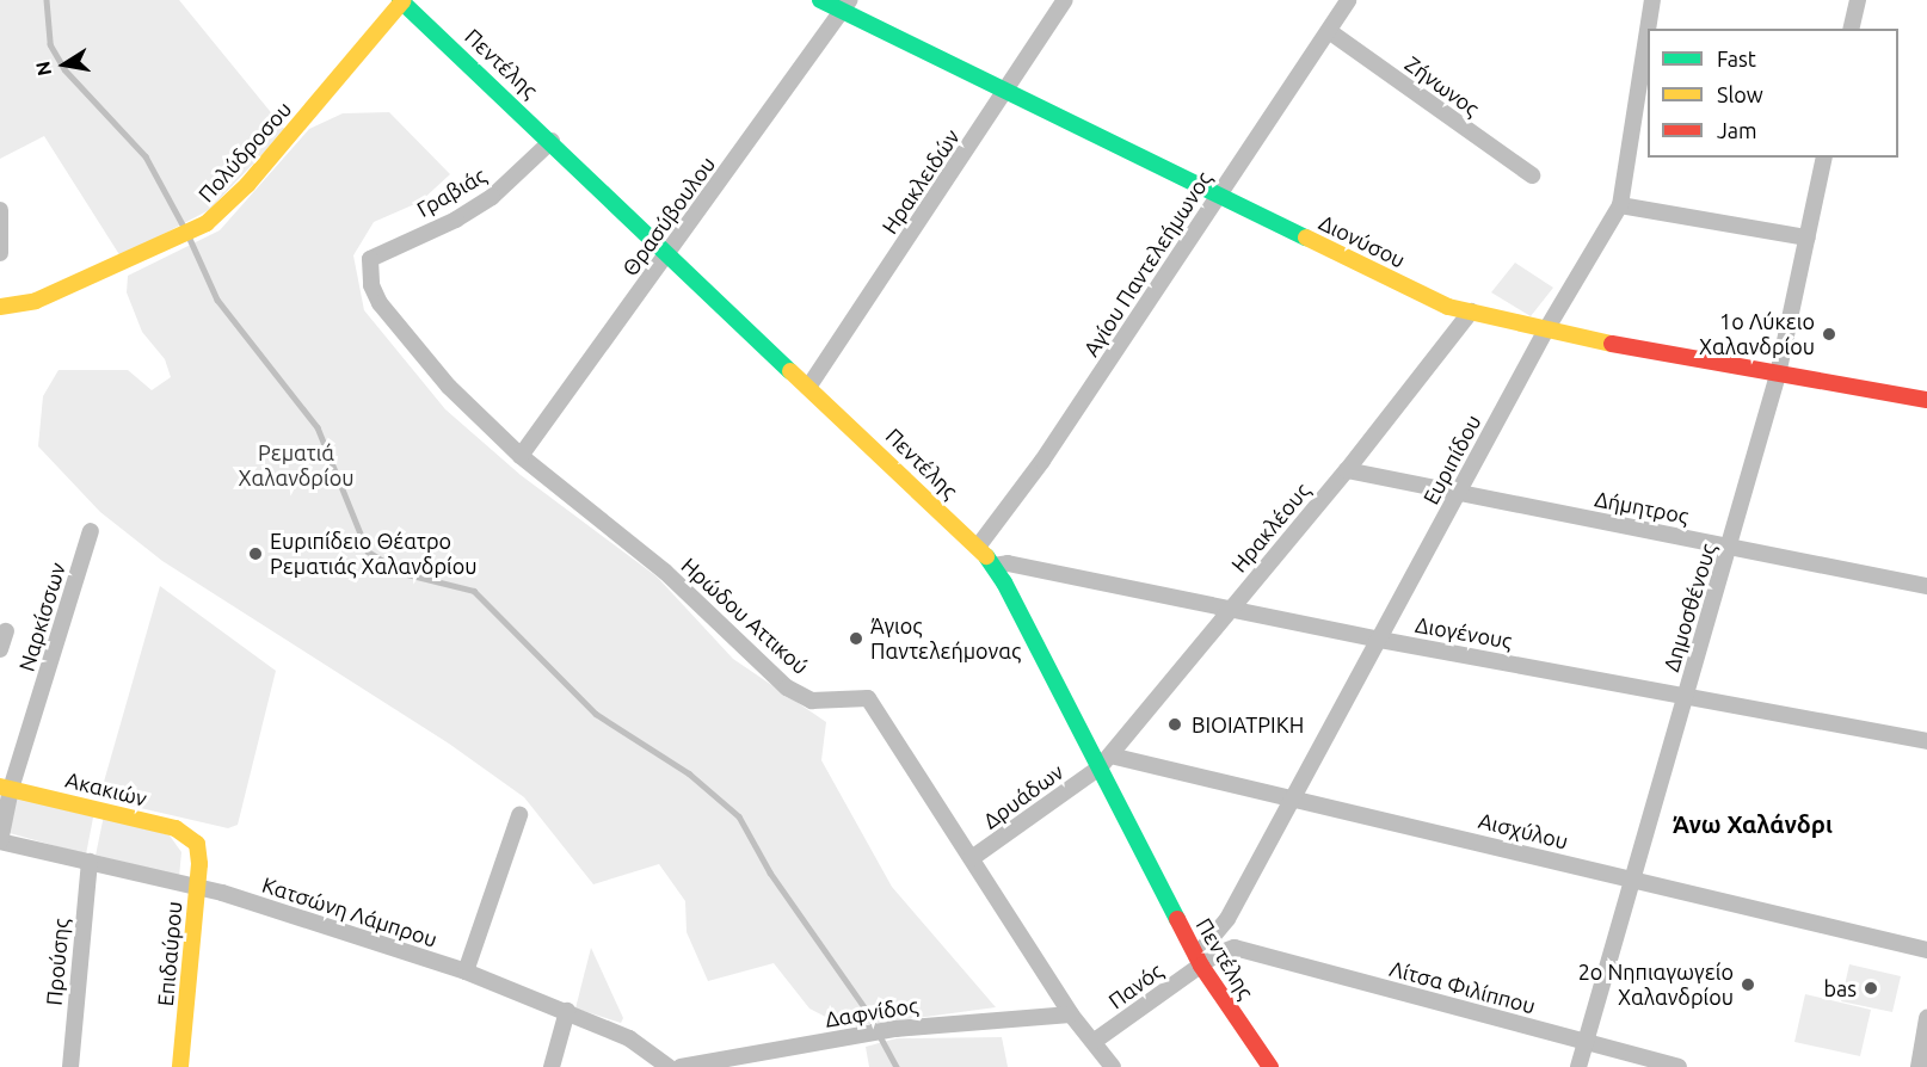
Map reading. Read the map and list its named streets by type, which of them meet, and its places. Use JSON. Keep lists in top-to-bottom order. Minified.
{"streets":{"street":["Πεντέλης","Ζήνωνος","Πολύδροσου","Ηρακλειδών","Γραβιάς","Θρασύβουλου","Διονύσου","Αγίου Παντελεήμωνος","Ευριπίδου","Δήμητρος","Ηρακλέους","Δημοσθένους","Ηρώδου Αττικού","Ναρκίσσων","Διογένους","Ακακιών","Δρυάδων","Αισχύλου","Κατσώνη Λάμπρου","Επιδαύρου","Προύσης","Πανός","Λίτσα Φιλίππου","Δαφνίδος"]},"crossings":[["Πεντέλης","Πολύδροσου"],["Πεντέλης","Ηρακλειδών"],["Πεντέλης","Γραβιάς"],["Πεντέλης","Θρασύβουλου"],["Πεντέλης","Αγίου Παντελεήμωνος"],["Πεντέλης","Ευριπίδου"],["Πεντέλης","Ηρακλέους"],["Πεντέλης","Διογένους"],["Πεντέλης","Δρυάδων"],["Πεντέλης","Αισχύλου"],["Πεντέλης","Πανός"],["Ζήνωνος","Αγίου Παντελεήμωνος"],["Ηρακλειδών","Διονύσου"],["Γραβιάς","Ηρώδου Αττικού"],["Θρασύβουλου","Διονύσου"],["Θρασύβουλου","Ηρώδου Αττικού"],["Διονύσου","Αγίου Παντελεήμωνος"],["Διονύσου","Ευριπίδου"],["Διονύσου","Ηρακλέους"],["Διονύσου","Δημοσθένους"],["Ευριπίδου","Δήμητρος"],["Ευριπίδου","Διογένους"],["Ευριπίδου","Αισχύλου"],["Ευριπίδου","Πανός"],["Δήμητρος","Ηρακλέους"],["Δήμητρος","Δημοσθένους"],["Ηρακλέους","Διογένους"],["Ηρακλέους","Δρυάδων"],["Ηρακλέους","Αισχύλου"],["Δημοσθένους","Διογένους"],["Δημοσθένους","Αισχύλου"],["Δημοσθένους","Λίτσα Φιλίππου"],["Ηρώδου Αττικού","Δρυάδων"],["Ηρώδου Αττικού","Πανός"],["Ηρώδου Αττικού","Δαφνίδος"],["Ναρκίσσων","Ακακιών"],["Ναρκίσσων","Κατσώνη Λάμπρου"],["Ακακιών","Επιδαύρου"],["Δρυάδων","Αισχύλου"],["Κατσώνη Λάμπρου","Επιδαύρου"],["Κατσώνη Λάμπρου","Προύσης"]],"districts":["Άνω Χαλάνδρι"],"parks":["Ρεματιά Χαλανδρίου"],"places":["1ο Λύκειο Χαλανδρίου","Ευριπίδειο Θέατρο Ρεματιάς Χαλανδρίου","Άγιος Παντελεήμονας","ΒΙΟΙΑΤΡΙΚΗ","2ο Νηπιαγωγείο Χαλανδρίου","bas"],"legend":["Fast","Slow","Jam"],"north":"left"}
